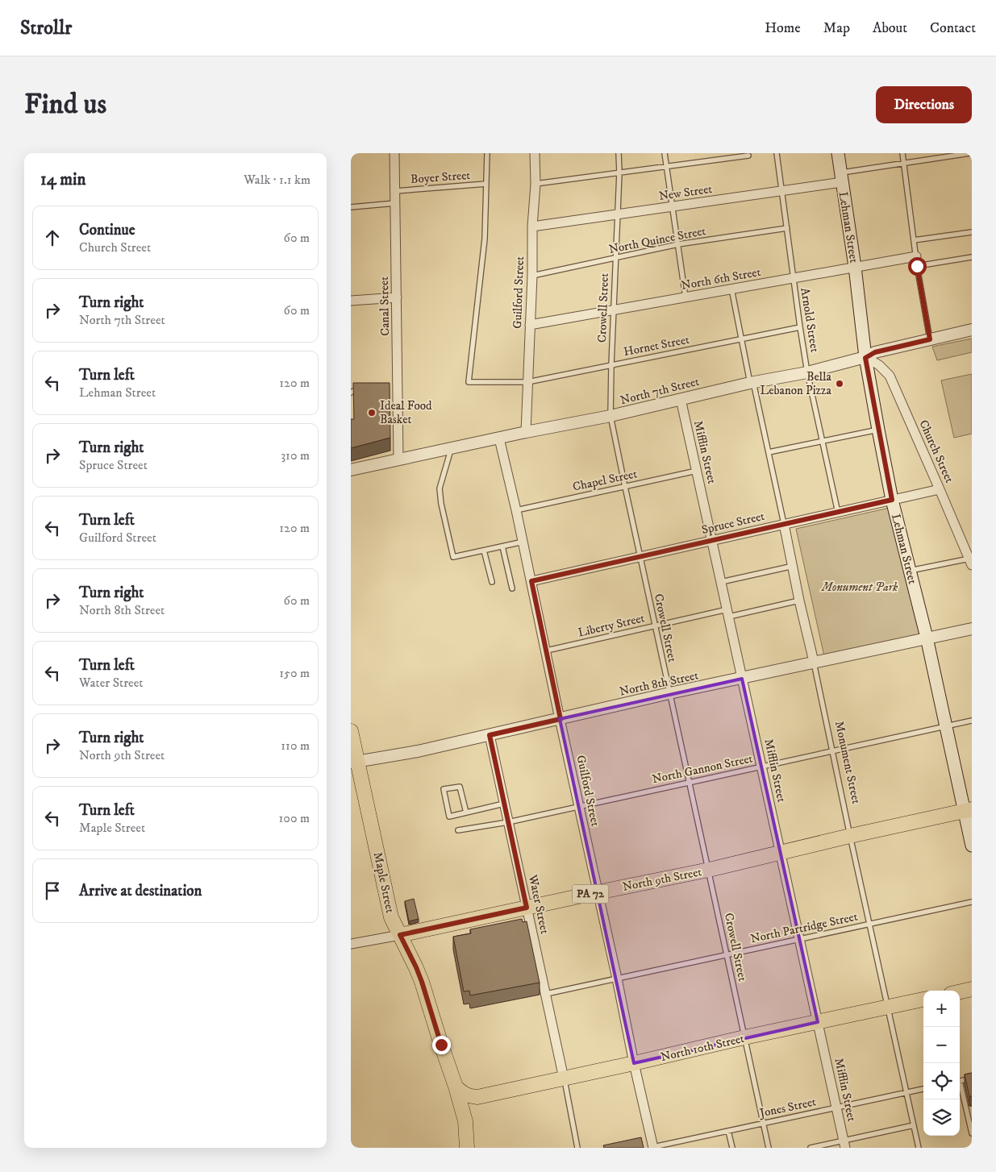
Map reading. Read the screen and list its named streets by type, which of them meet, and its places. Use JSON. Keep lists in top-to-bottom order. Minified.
{"streets":{"main road":["Lehman Street","North 9th Street","Maple Street","PA 72","North 10th Street"],"street":["New Street","North 6th Street","Guilford Street","Canal Street","North 7th Street","Church Street","Mifflin Street","Spruce Street","North 8th Street","Monument Street","Water Street"],"lane":["Boyer Street","North Quince Street","Crowell Street","Arnold Street","Hornet Street","Chapel Street","Liberty Street","North Gannon Street","North Partridge Street","Jones Street"]},"crossings":[["Boyer Street","Canal Street"],["Boyer Street","Hornet Street"],["New Street","Lehman Street"],["New Street","Guilford Street"],["New Street","Crowell Street"],["New Street","Arnold Street"],["Lehman Street","North 6th Street"],["Lehman Street","North 7th Street"],["Lehman Street","Church Street"],["Lehman Street","Spruce Street"],["Lehman Street","North 8th Street"],["Lehman Street","North Gannon Street"],["Lehman Street","North 9th Street"],["North Quince Street","Guilford Street"],["North Quince Street","Crowell Street"],["North Quince Street","Arnold Street"],["North 6th Street","Guilford Street"],["North 6th Street","Crowell Street"],["North 6th Street","Arnold Street"],["North 6th Street","Monument Street"],["Guilford Street","Hornet Street"],["Guilford Street","North 7th Street"],["Guilford Street","Chapel Street"],["Guilford Street","Spruce Street"],["Guilford Street","Liberty Street"],["Guilford Street","North 8th Street"],["Guilford Street","North Gannon Street"],["Guilford Street","North 9th Street"],["Guilford Street","North Partridge Street"],["Guilford Street","North 10th Street"],["Guilford Street","Jones Street"],["Canal Street","North 7th Street"],["Crowell Street","Hornet Street"],["Crowell Street","North 7th Street"],["Crowell Street","Chapel Street"],["Crowell Street","Spruce Street"],["Crowell Street","Liberty Street"],["Crowell Street","North 8th Street"],["Crowell Street","North Gannon Street"],["Crowell Street","North 9th Street"],["Crowell Street","North Partridge Street"],["Crowell Street","North 10th Street"],["Crowell Street","Jones Street"],["Arnold Street","Hornet Street"],["Arnold Street","North 7th Street"],["Arnold Street","Spruce Street"],["Hornet Street","Monument Street"],["North 7th Street","Church Street"],["North 7th Street","Mifflin Street"],["North 7th Street","Monument Street"],["Church Street","Spruce Street"],["Mifflin Street","Chapel Street"],["Mifflin Street","Spruce Street"],["Mifflin Street","Liberty Street"],["Mifflin Street","North 8th Street"],["Mifflin Street","North Gannon Street"],["Mifflin Street","North 9th Street"],["Mifflin Street","North Partridge Street"],["Mifflin Street","North 10th Street"],["Mifflin Street","Jones Street"],["Spruce Street","Monument Street"],["Liberty Street","Monument Street"],["North 8th Street","Monument Street"],["North 8th Street","Maple Street"],["North 8th Street","Water Street"],["Monument Street","North Gannon Street"],["Monument Street","North 9th Street"],["Monument Street","North Partridge Street"],["Monument Street","North 10th Street"],["Monument Street","Jones Street"],["North Gannon Street","Water Street"],["North 9th Street","Maple Street"],["North 9th Street","Water Street"],["Maple Street","North 10th Street"],["Water Street","North Partridge Street"],["Water Street","North 10th Street"]],"parks":["Monument Park"],"places":["Bella Lebanon Pizza","Ideal Food Basket"],"page":{"header":"Strollr","nav":["Home","Map","About","Contact"],"buttons":"Directions","title":"Find us","heading":["14 min","Walk · 1.1 km"],"list":[["Continue","Church Street","60 m"],["Turn right","North 7th Street","60 m"],["Turn left","Lehman Street","120 m"],["Turn right","Spruce Street","310 m"],["Turn left","Guilford Street","120 m"],["Turn right","North 8th Street","60 m"],["Turn left","Water Street","150 m"],["Turn right","North 9th Street","110 m"],["Turn left","Maple Street","100 m"],"Arrive at destination"],"map_buttons":["+","−"]}}
